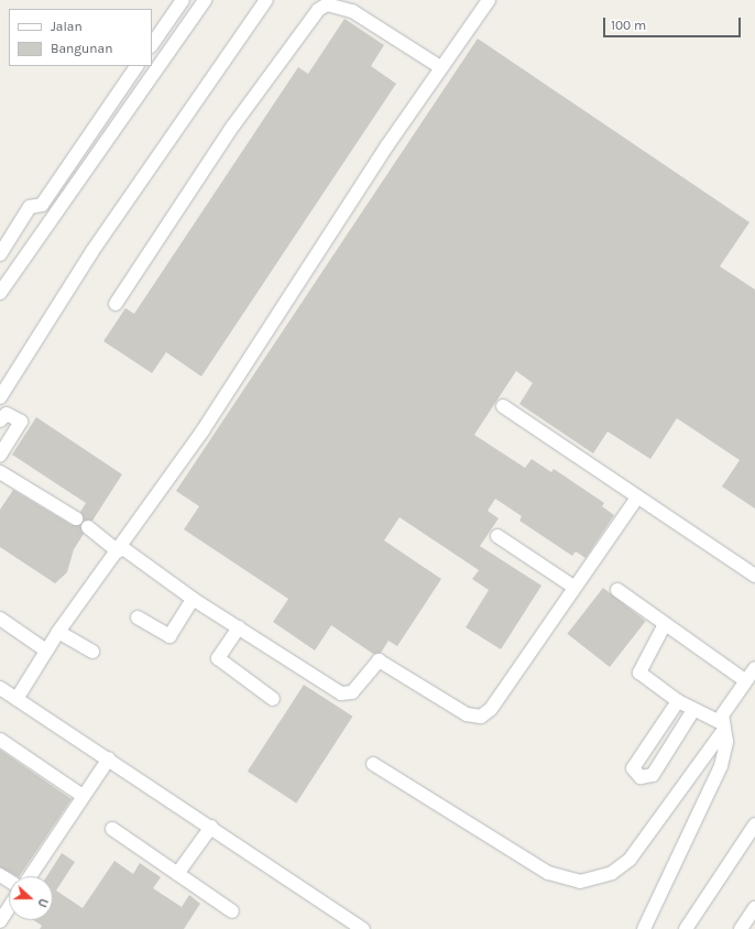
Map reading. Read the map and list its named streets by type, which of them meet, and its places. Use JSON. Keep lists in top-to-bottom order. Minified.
{"legend":["Jalan","Bangunan"],"scale_bar":"100 m","north":"right"}
